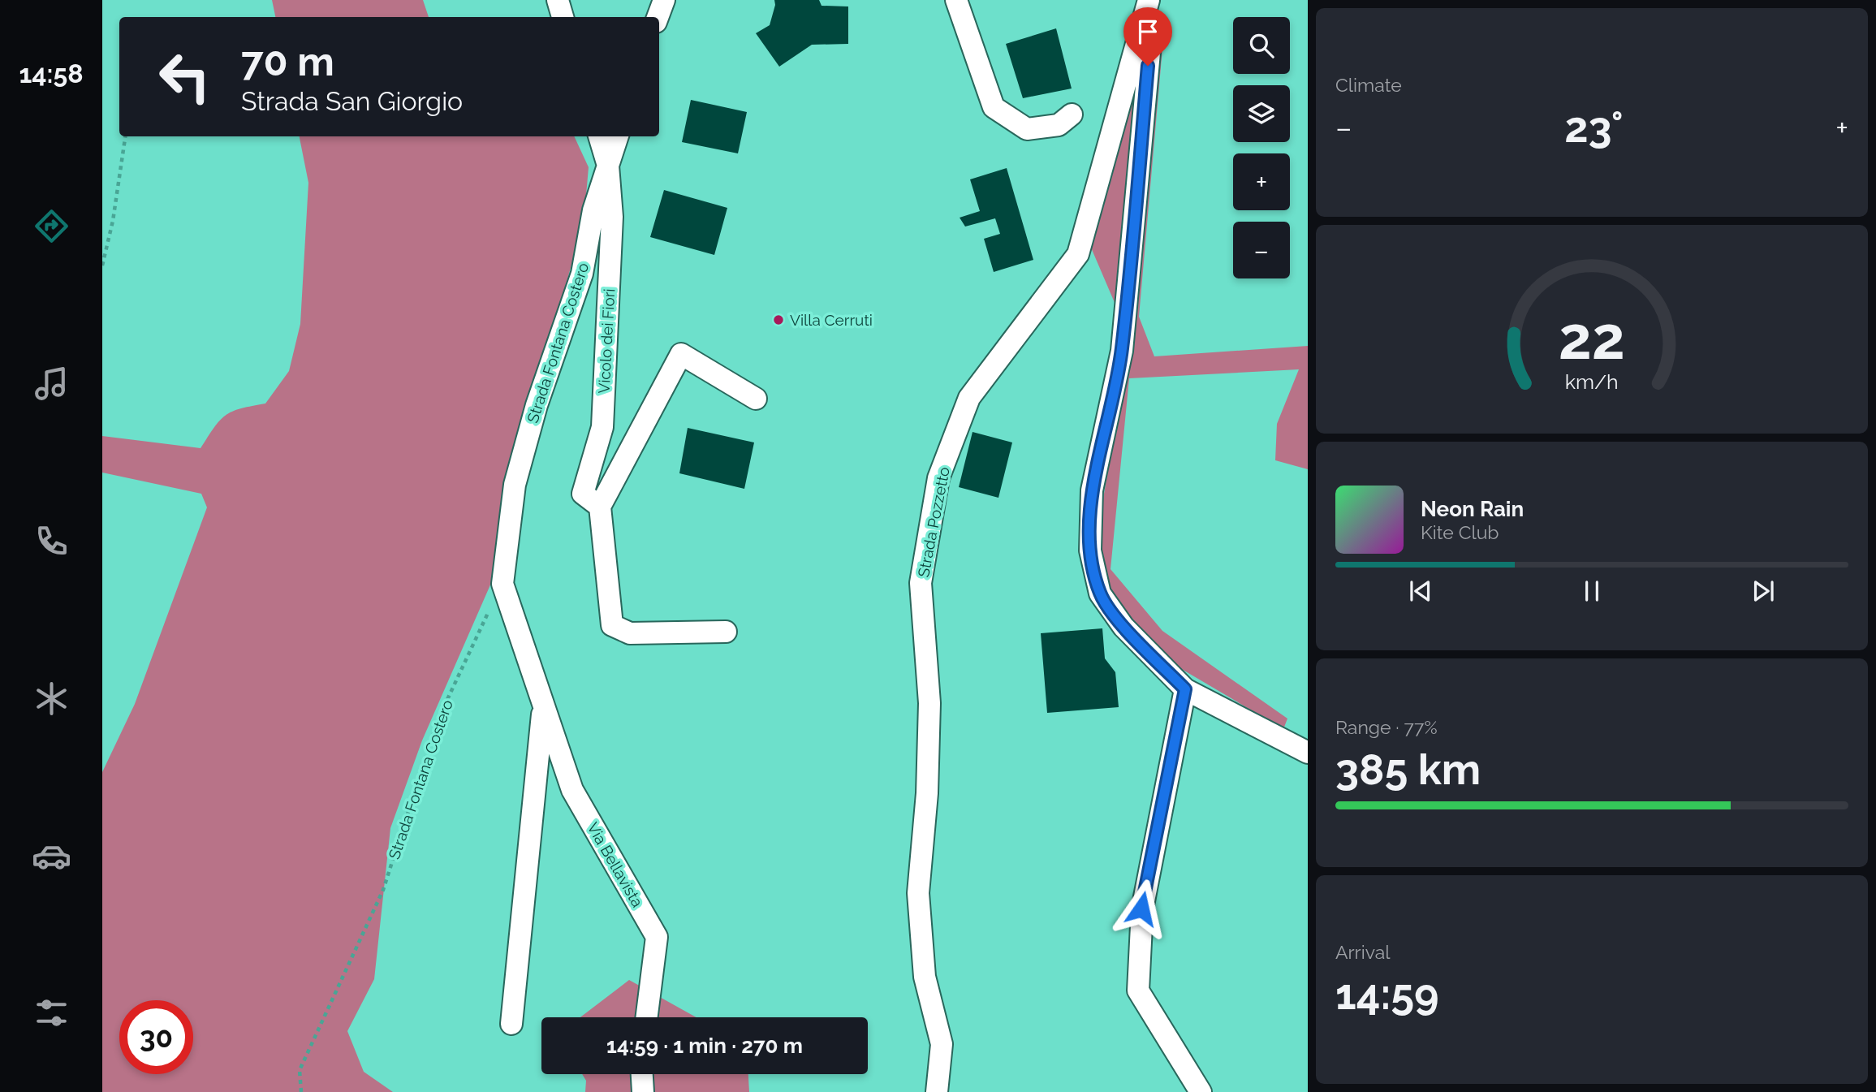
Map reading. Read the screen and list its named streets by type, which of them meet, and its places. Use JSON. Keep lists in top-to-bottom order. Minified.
{"streets":{"street":["Vicolo dei Fiori","Strada Fontana Costero","Strada Pozzetto","Via Bellavista"]},"crossings":[["Vicolo dei Fiori","Strada Fontana Costero"],["Strada Fontana Costero","Via Bellavista"]],"places":["Villa Cerruti"],"page":{"tabs":"14:58","tile":["Climate",["Range · 77%","385 km"],["Arrival","14:59"]],"map_buttons":["+","−"],"turn":["70 m","Strada San Giorgio"],"heat":["−","23°","+"],"song":["Neon Rain","Kite Club"],"limit":"30","trip":"14:59 · 1 min · 270 m","gauge":["22","km/h"]}}
